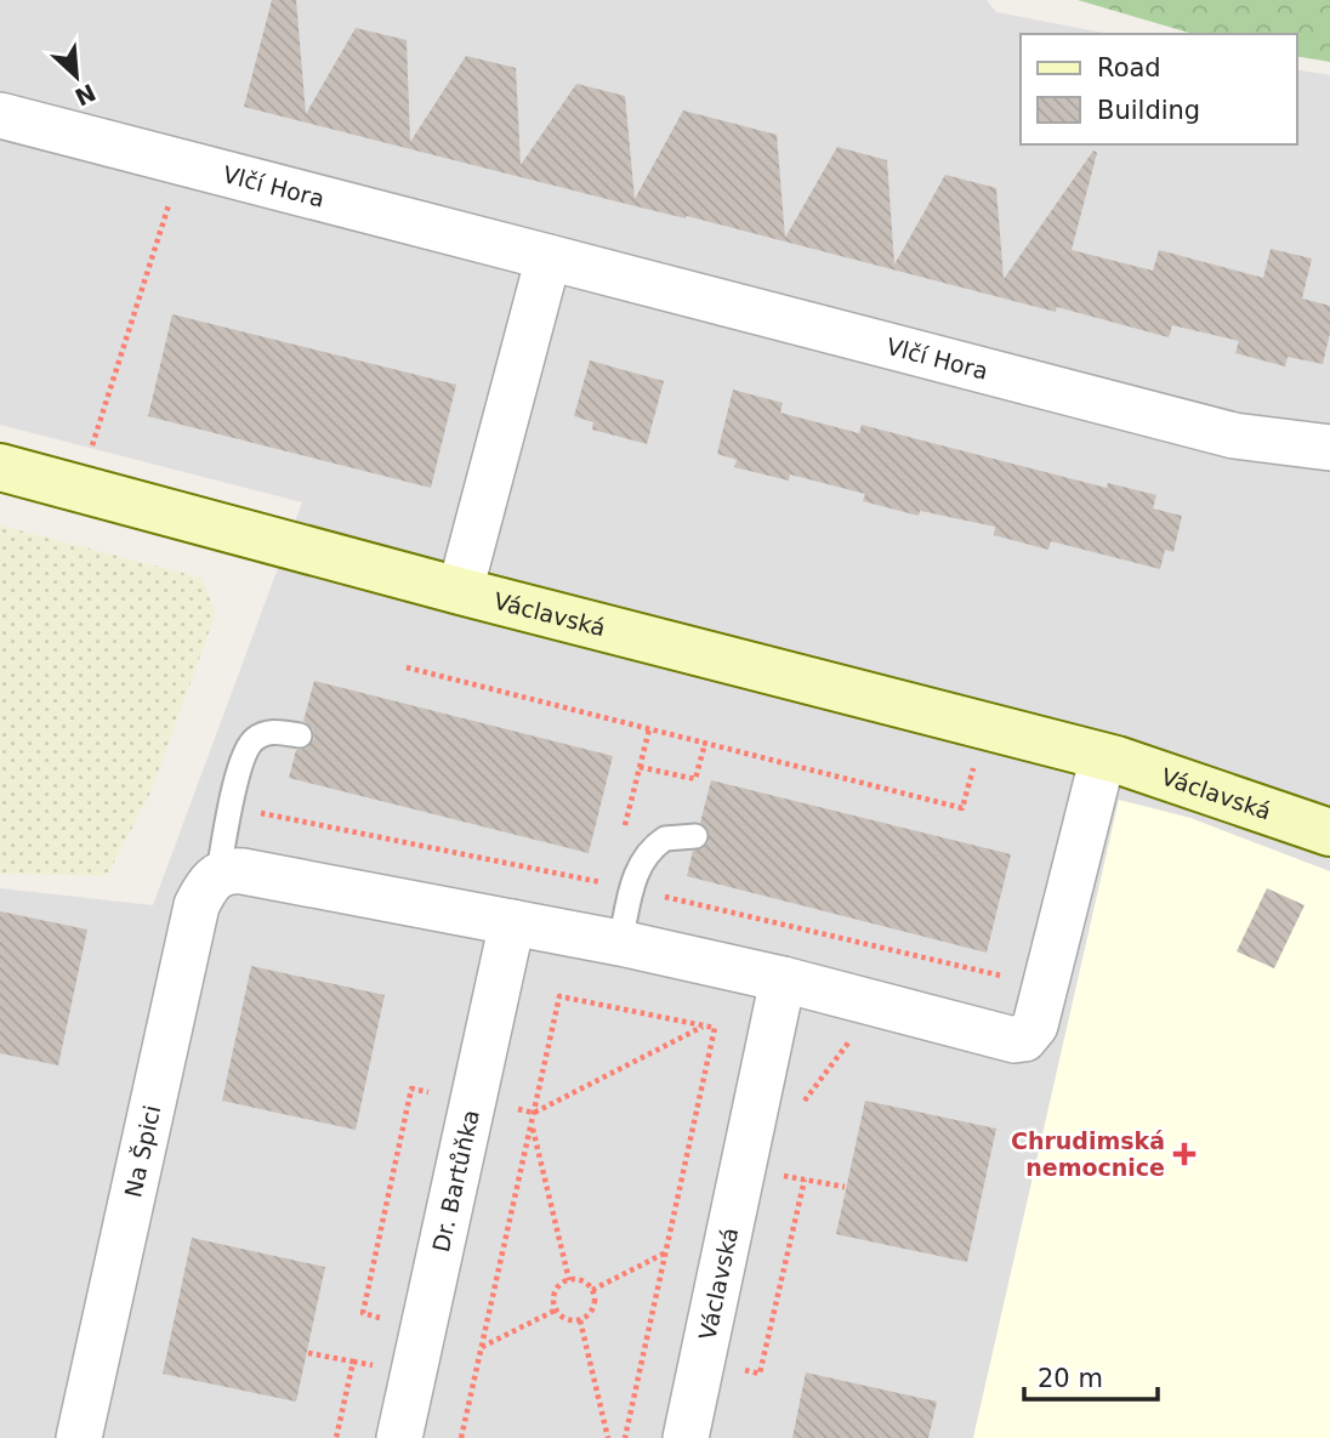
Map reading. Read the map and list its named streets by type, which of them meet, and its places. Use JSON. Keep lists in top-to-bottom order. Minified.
{"streets":{"street":["Vlčí Hora","Václavská","Na Špici","Dr. Bartůňka"]},"places":{"health":["Chrudimská nemocnice"]},"legend":["Road","Building"],"scale_bar":"20 m","north":"bottom right"}
